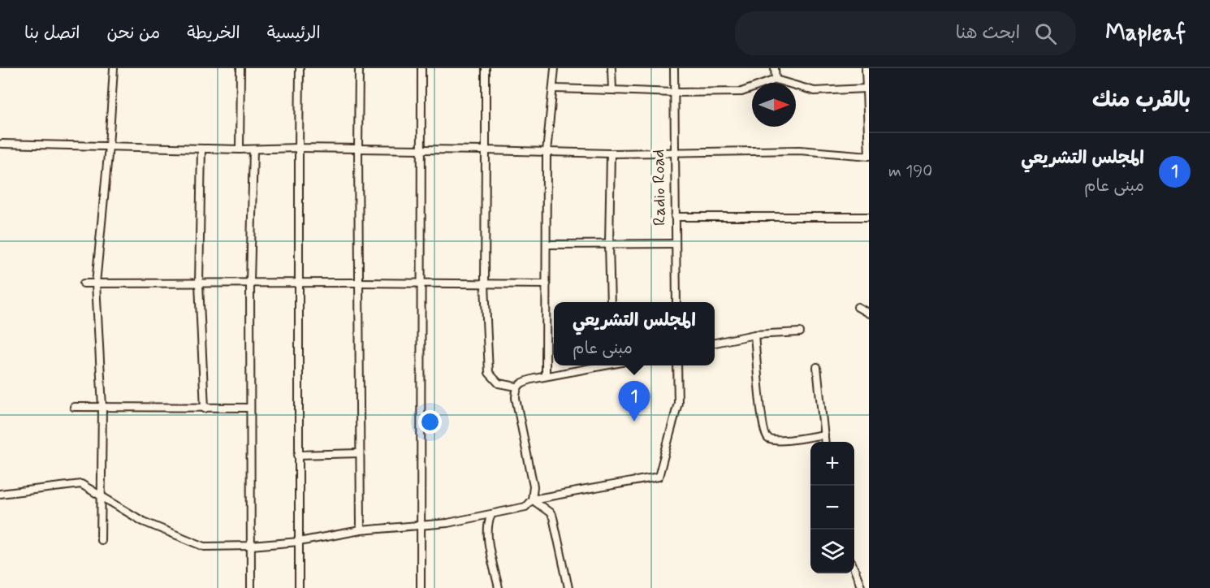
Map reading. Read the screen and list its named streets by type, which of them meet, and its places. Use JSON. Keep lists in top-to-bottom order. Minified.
{"streets":{"street":["Radio Road"]},"north":"right","page":{"header":"Mapleaf","search":"ابحث هنا","nav":["الرئيسية","الخريطة","من نحن","اتصل بنا"],"heading":"بالقرب منك","list":[{"mark":"1","name":"المجلس التشريعي","note":"مبنى عام","value":"190 m"}],"popup":["المجلس التشريعي","مبنى عام"],"pins":"1","map_buttons":["+","−"]}}
